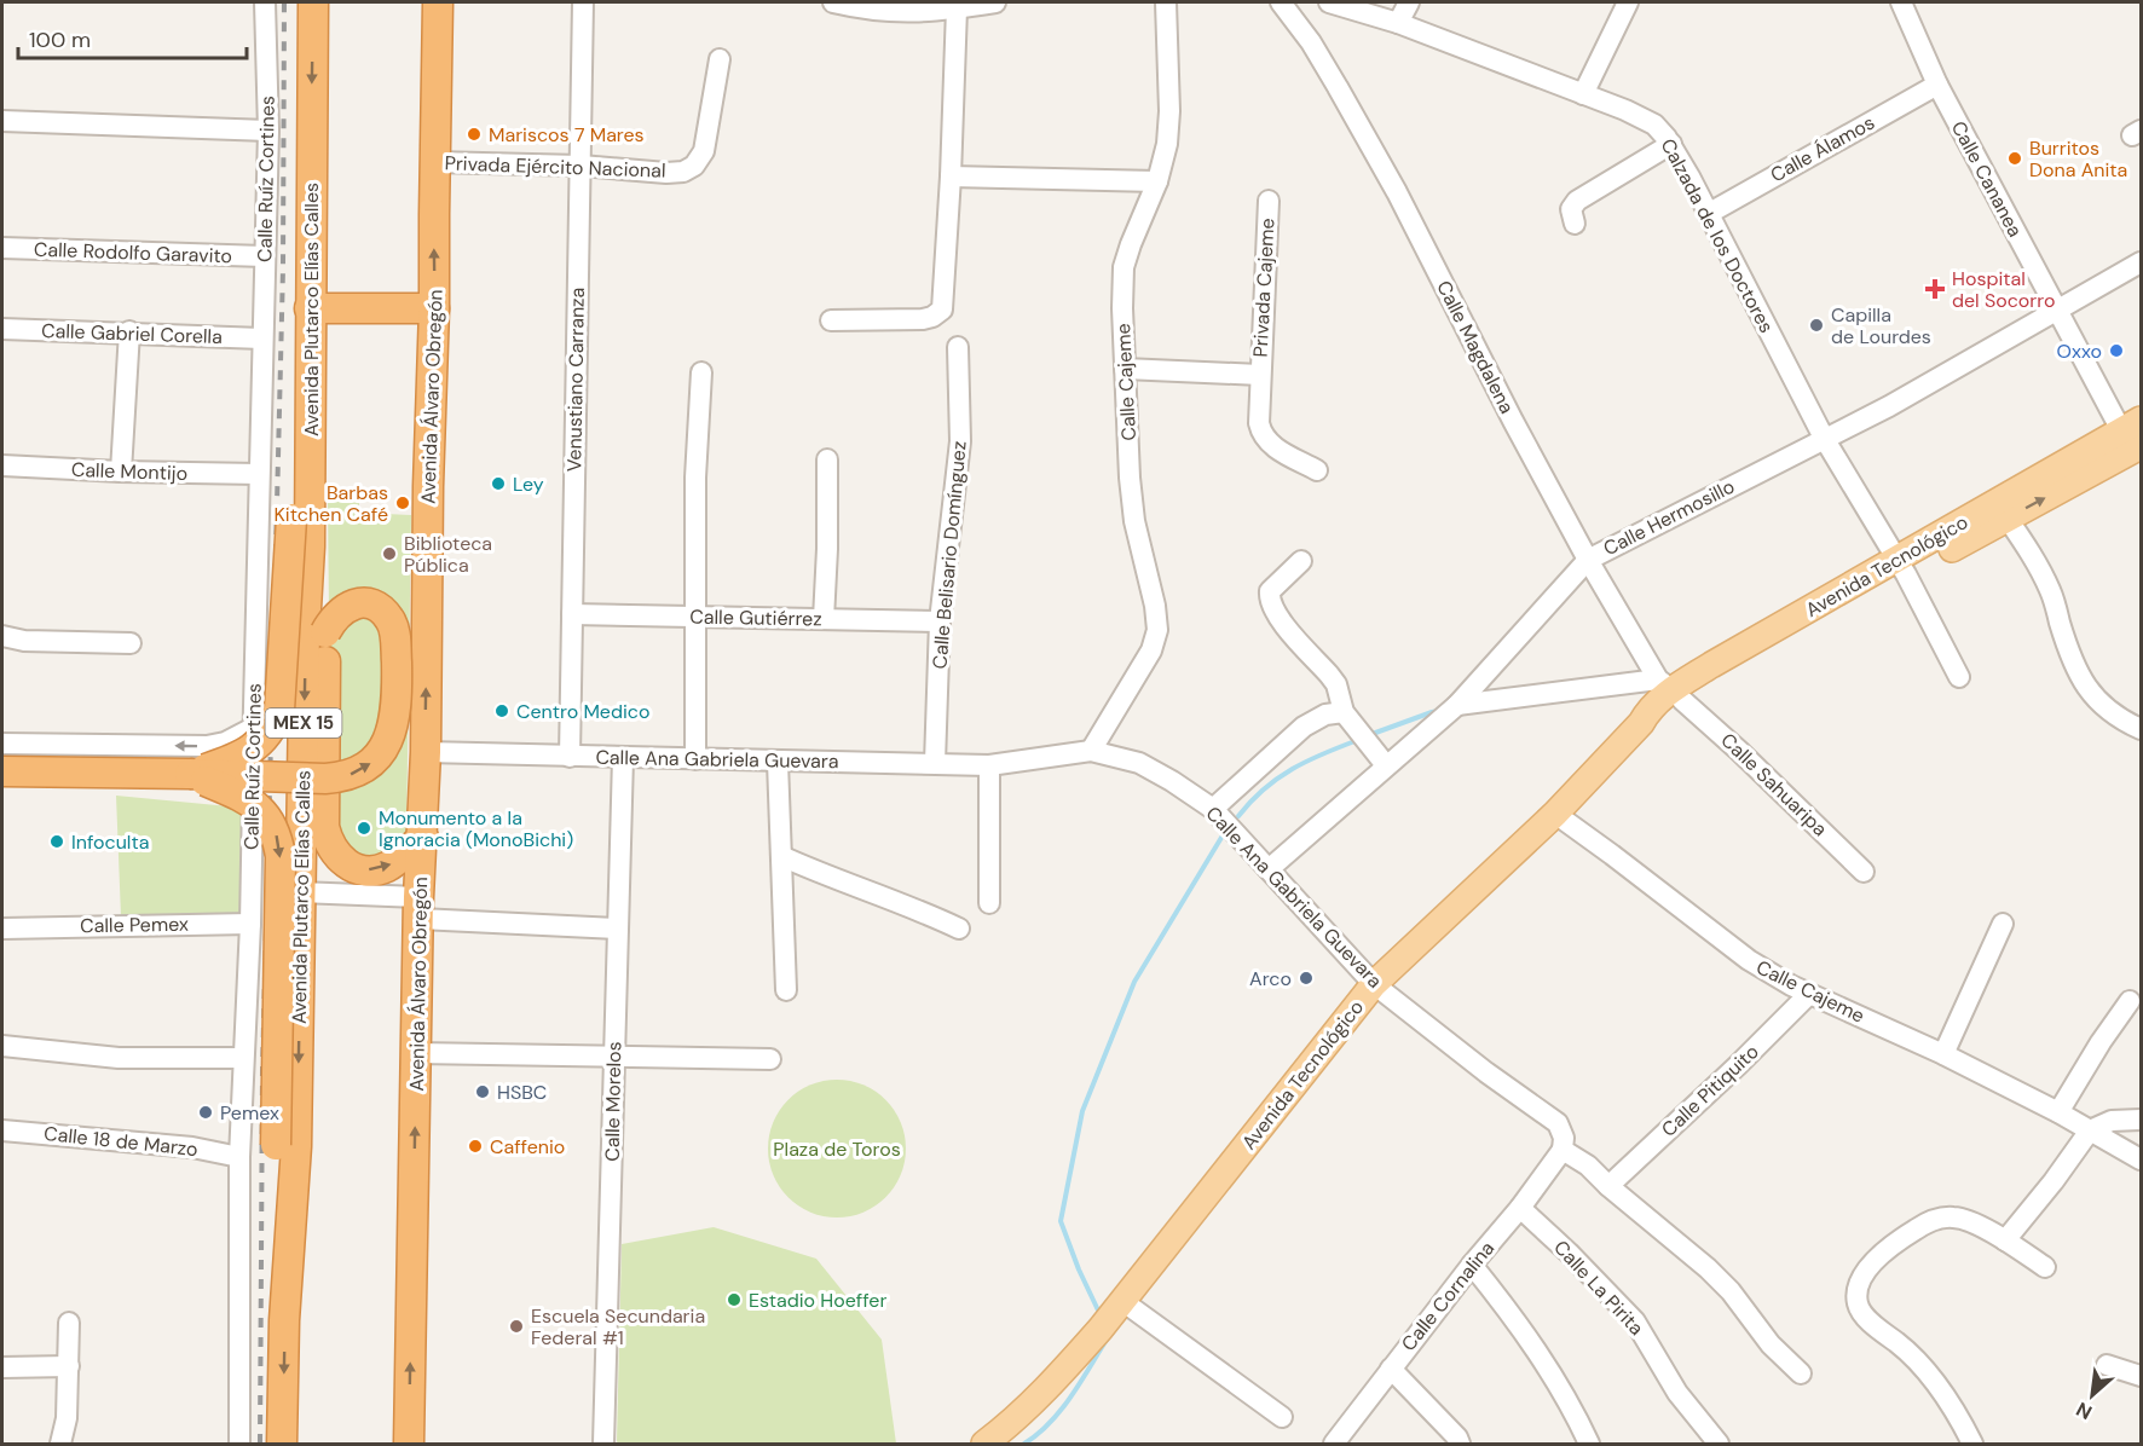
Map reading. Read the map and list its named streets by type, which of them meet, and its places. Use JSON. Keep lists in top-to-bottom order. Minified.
{"streets":{"highway":["Avenida Plutarco Elías Calles","Avenida Álvaro Obregón","MEX 15"],"main road":["Avenida Tecnológico"],"street":["Calle Álamos","Privada Ejército Nacional","Calle Ruíz Cortines","Calle Cananea","Calzada de los Doctores","Calle Rodolfo Garavito","Privada Cajeme","Calle Gabriel Corella","Calle Magdalena","Venustiano Carranza","Calle Cajeme","Calle Montijo","Calle Hermosillo","Calle Belisario Domínguez","Calle Gutiérrez","Calle Ana Gabriela Guevara","Calle Sahuaripa","Calle Pemex","Calle Pitiquito","Calle Morelos","Calle 18 de Marzo","Calle La Pirita","Calle Cornalina"]},"crossings":[["Calle Álamos","Calle Cananea"],["Calle Álamos","Calzada de los Doctores"],["Privada Ejército Nacional","Venustiano Carranza"],["Privada Ejército Nacional","Avenida Álvaro Obregón"],["Calle Ruíz Cortines","Calle Rodolfo Garavito"],["Calle Ruíz Cortines","Calle Gabriel Corella"],["Calle Ruíz Cortines","Calle Montijo"],["Calle Ruíz Cortines","Calle Pemex"],["Calle Ruíz Cortines","Calle 18 de Marzo"],["Calle Cananea","Calle Hermosillo"],["Calle Cananea","Avenida Tecnológico"],["Calzada de los Doctores","Calle Hermosillo"],["Calzada de los Doctores","Avenida Tecnológico"],["Privada Cajeme","Calle Cajeme"],["Calle Magdalena","Calle Hermosillo"],["Calle Magdalena","Avenida Tecnológico"],["Calle Magdalena","Calle Sahuaripa"],["Venustiano Carranza","Calle Gutiérrez"],["Venustiano Carranza","Calle Ana Gabriela Guevara"],["Calle Cajeme","Avenida Tecnológico"],["Calle Cajeme","Calle Ana Gabriela Guevara"],["Calle Cajeme","Calle Pitiquito"],["Avenida Álvaro Obregón","Calle Ana Gabriela Guevara"],["Calle Hermosillo","Calle Ana Gabriela Guevara"],["Calle Belisario Domínguez","Calle Gutiérrez"],["Calle Belisario Domínguez","Calle Ana Gabriela Guevara"],["Avenida Tecnológico","Calle Ana Gabriela Guevara"],["Avenida Tecnológico","Calle Sahuaripa"],["Calle Ana Gabriela Guevara","Calle Morelos"],["Calle Ana Gabriela Guevara","Calle Cornalina"],["Calle La Pirita","Calle Cornalina"]],"one_way":["Avenida Álvaro Obregón"],"parks":["Plaza de Toros"],"places":{"other":["Mariscos 7 Mares","Burritos Dona Anita","Capilla de Lourdes","Oxxo","Ley","Barbas Kitchen Café","Biblioteca Pública","Centro Medico","Monumento a la Ignoracia (MonoBichi)","Infoculta","Arco","HSBC","Pemex","Caffenio","Estadio Hoeffer","Escuela Secundaria Federal #1"],"health":["Hospital del Socorro"]},"scale_bar":"100 m","north":"bottom left"}
